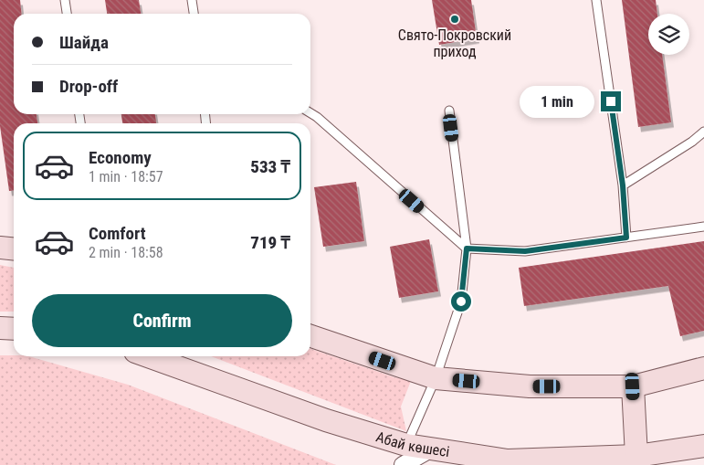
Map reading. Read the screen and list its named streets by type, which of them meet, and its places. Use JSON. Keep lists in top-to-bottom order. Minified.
{"streets":{"street":["Абай көшесі"]},"places":["Свято-Покровский приход"],"page":{"banner":["Шайда","Drop-off"],"bubble":"1 min","list":[{"name":"Economy","note":"1 min · 18:57","value":"533 ₸"},{"name":"Comfort","note":"2 min · 18:58","value":"719 ₸"}],"buttons":"Confirm"}}
